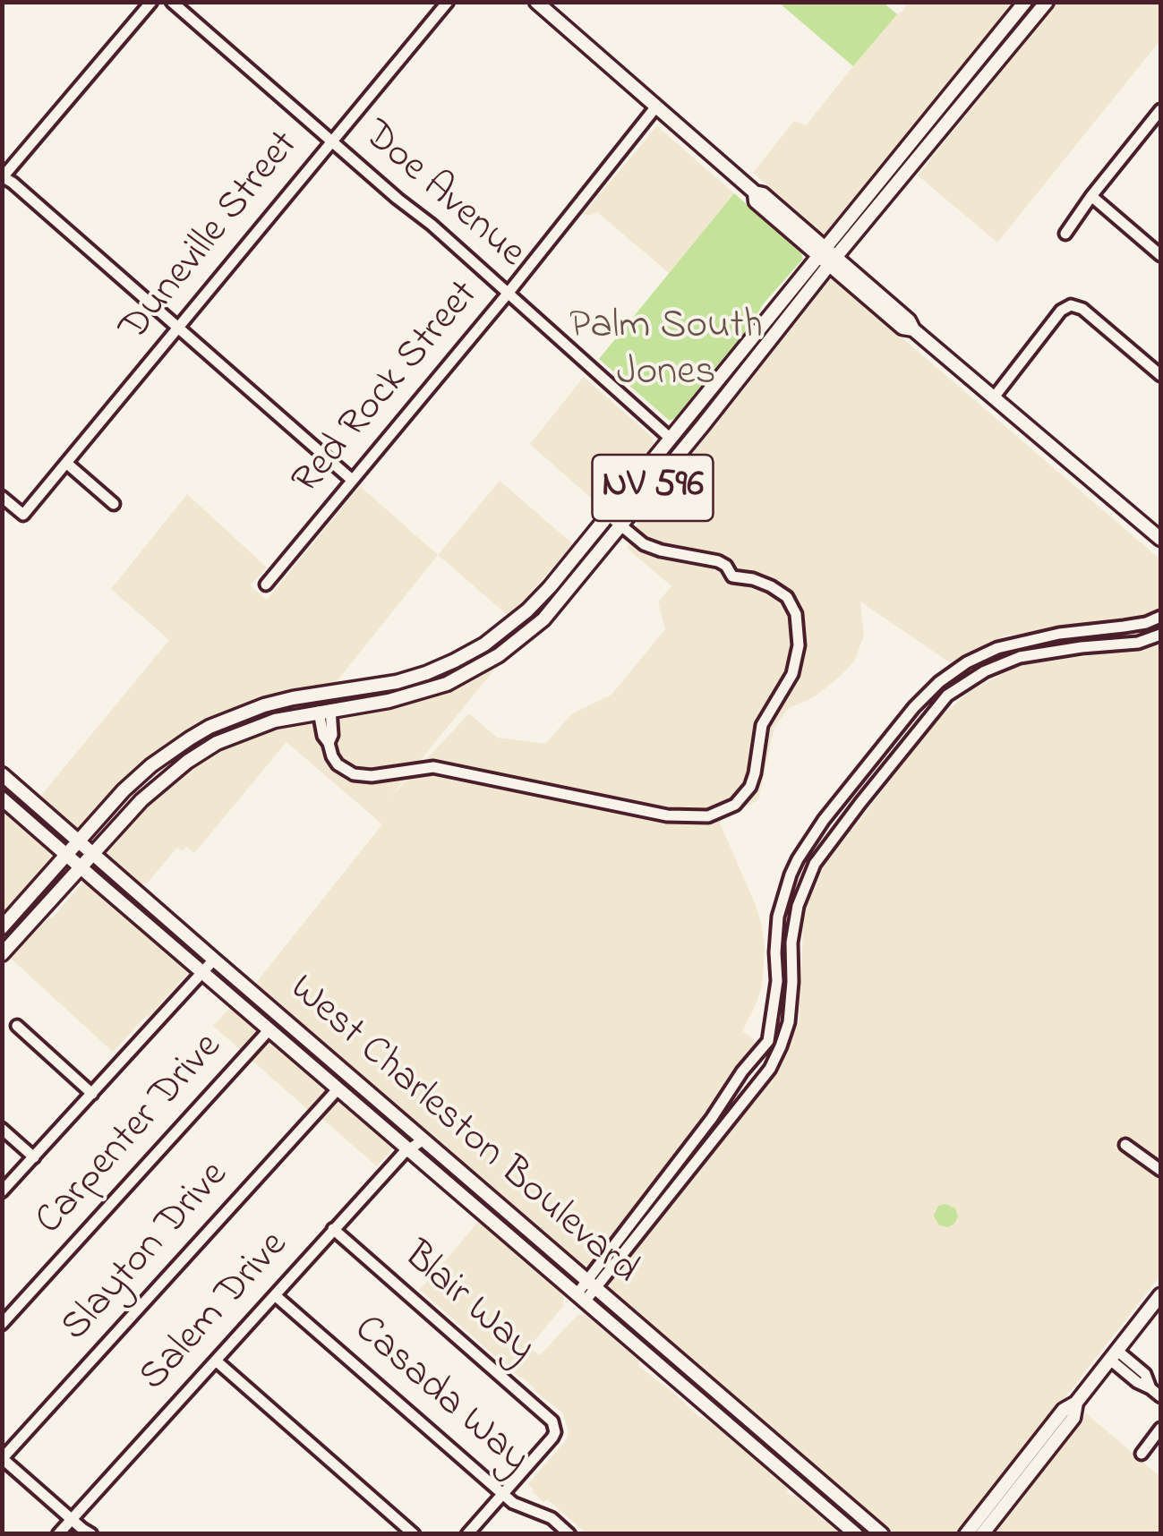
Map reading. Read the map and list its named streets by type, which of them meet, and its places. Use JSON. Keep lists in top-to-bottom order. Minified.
{"streets":{"main road":["NV 596","West Charleston Boulevard"],"street":["Doe Avenue","Duneville Street","Red Rock Street","Carpenter Drive","Slayton Drive","Blair Way","Salem Drive","Casada Way"]},"crossings":[["Doe Avenue","Duneville Street"],["Doe Avenue","Red Rock Street"],["Doe Avenue","NV 596"],["NV 596","West Charleston Boulevard"],["West Charleston Boulevard","Carpenter Drive"],["West Charleston Boulevard","Slayton Drive"],["West Charleston Boulevard","Salem Drive"],["Blair Way","Salem Drive"],["Blair Way","Casada Way"],["Salem Drive","Casada Way"]],"parks":["Palm South Jones"]}
